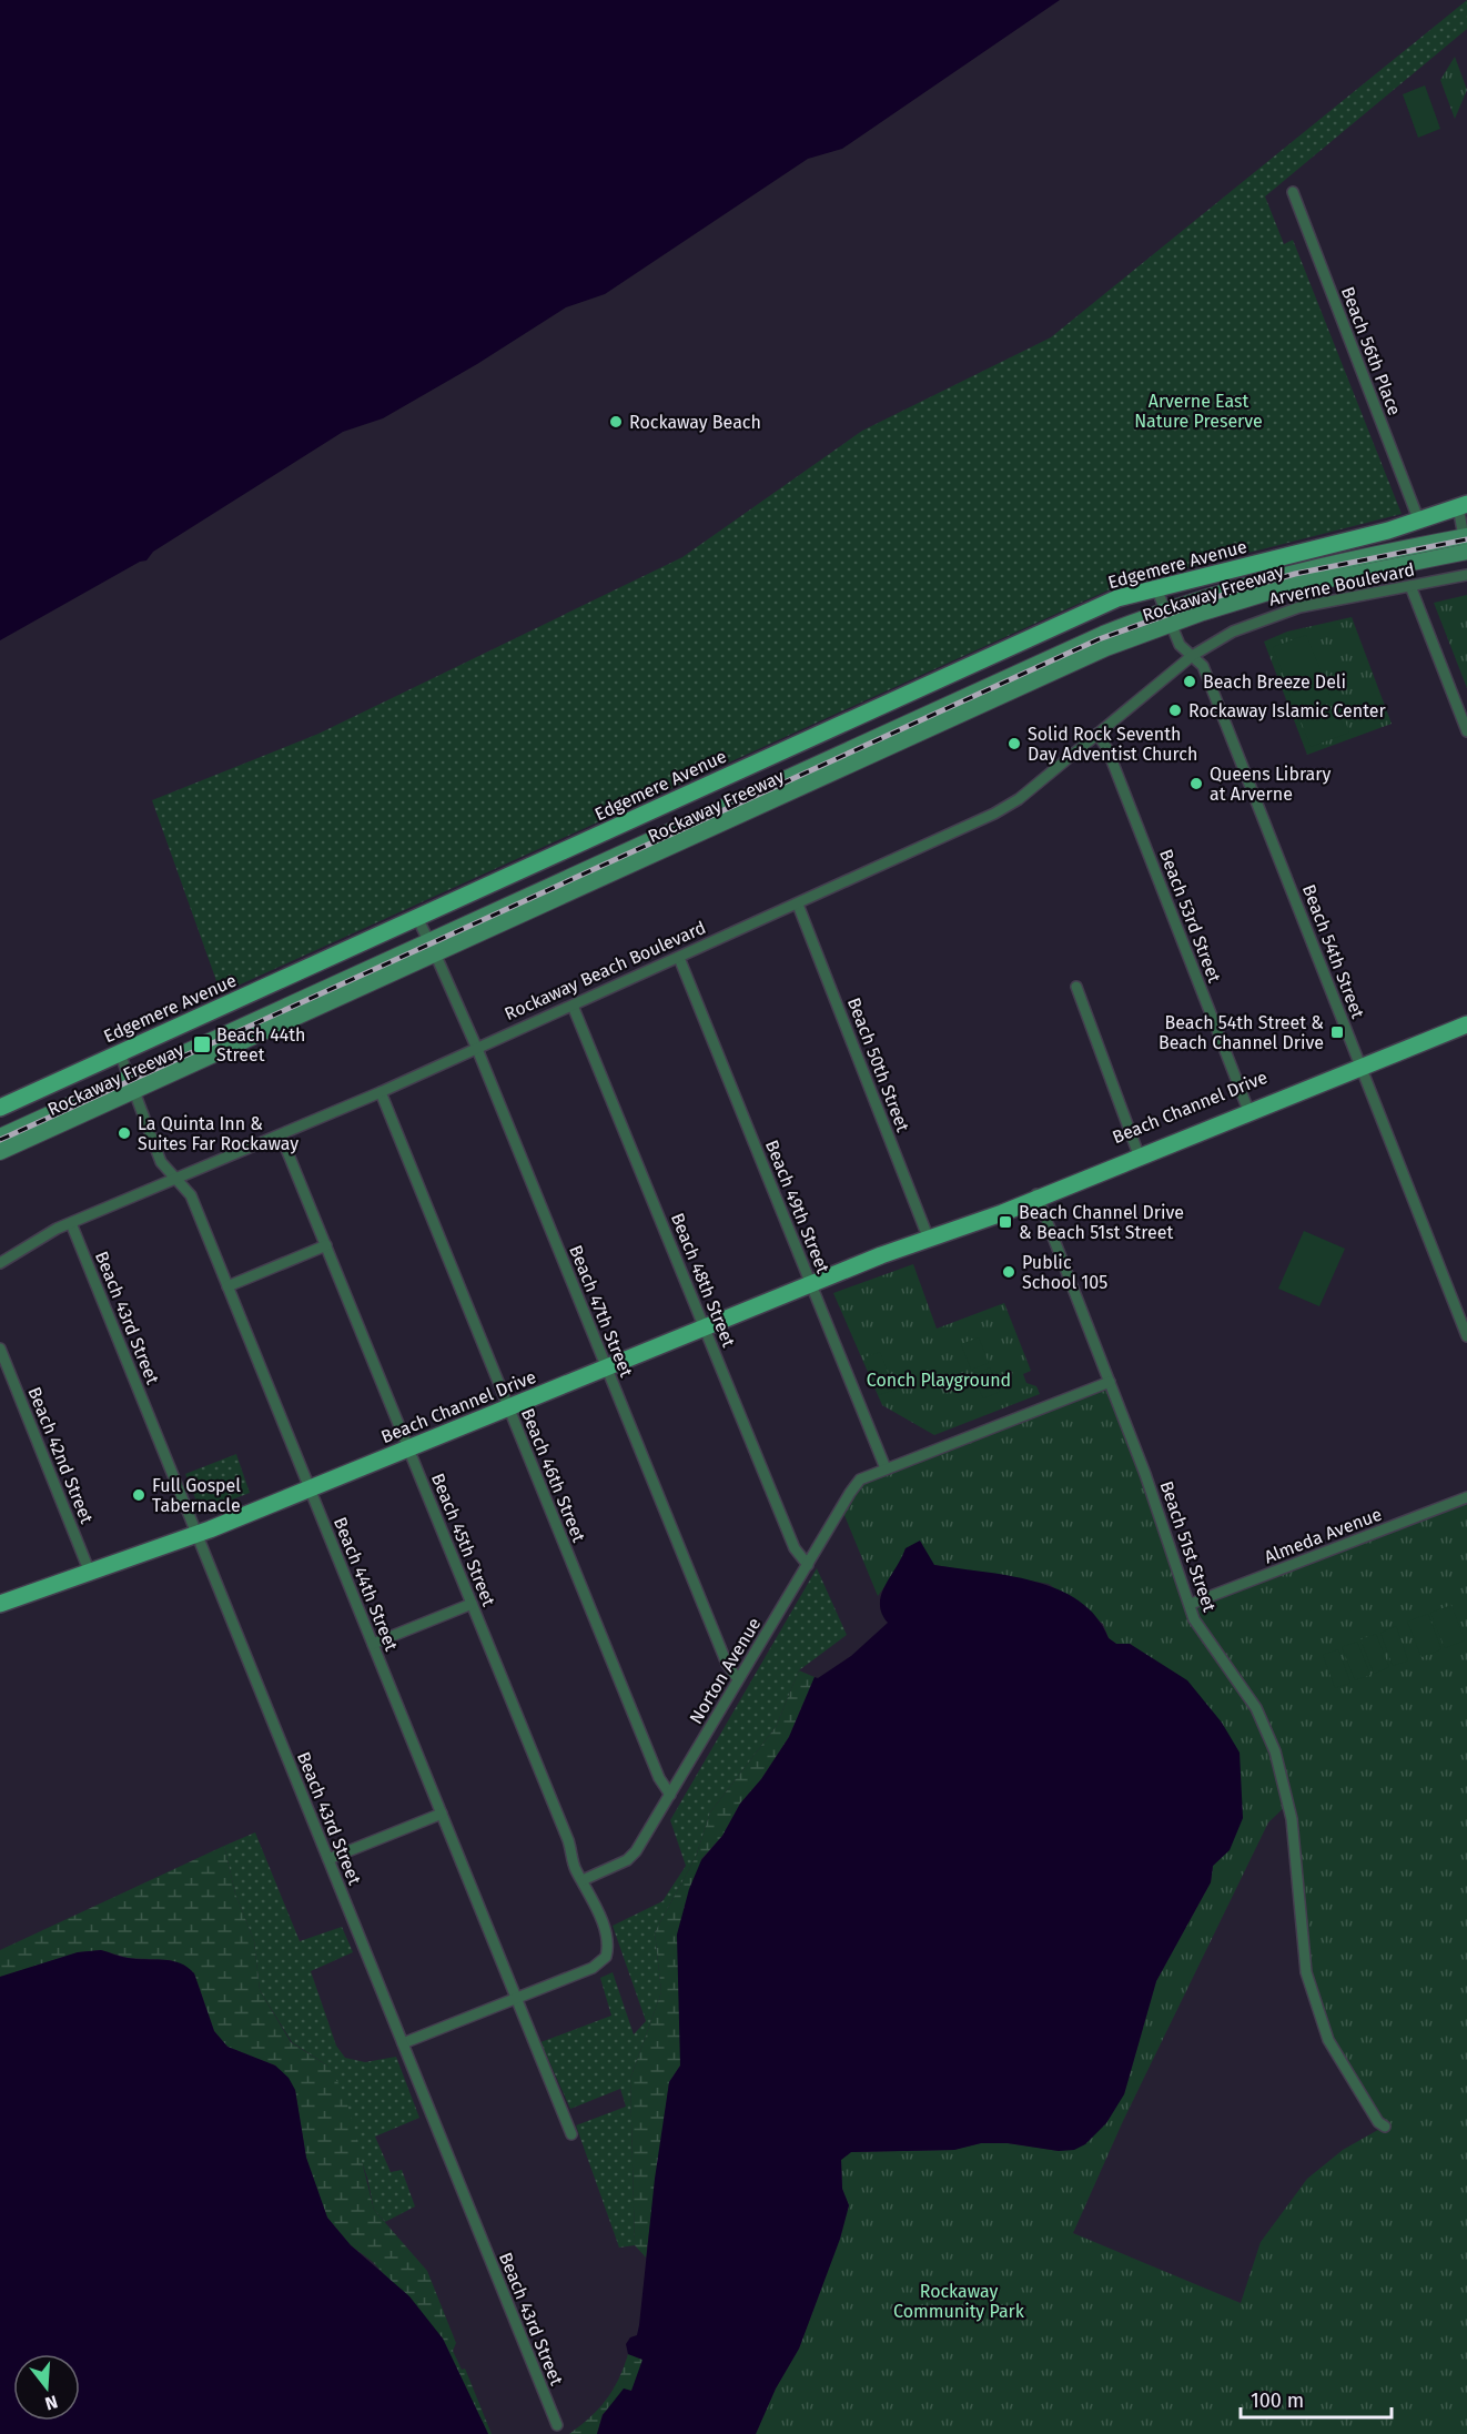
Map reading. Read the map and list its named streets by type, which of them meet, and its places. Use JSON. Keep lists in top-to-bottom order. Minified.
{"streets":{"main road":["Edgemere Avenue","Beach Channel Drive"],"street":["Beach 56th Place","Arverne Boulevard","Rockaway Freeway","Beach 53rd Street","Beach 54th Street","Rockaway Beach Boulevard","Beach 50th Street","Beach 49th Street","Beach 48th Street","Beach 47th Street","Beach 43rd Street","Beach 42nd Street","Beach 46th Street","Almeda Avenue","Beach 45th Street","Beach 51st Street","Beach 44th Street","Norton Avenue"]},"crossings":[["Beach 56th Place","Edgemere Avenue"],["Edgemere Avenue","Beach 54th Street"],["Edgemere Avenue","Beach 47th Street"],["Edgemere Avenue","Beach 44th Street"],["Arverne Boulevard","Beach 54th Street"],["Arverne Boulevard","Rockaway Beach Boulevard"],["Rockaway Freeway","Beach 54th Street"],["Rockaway Freeway","Beach 47th Street"],["Rockaway Freeway","Beach 44th Street"],["Beach 53rd Street","Rockaway Beach Boulevard"],["Beach 53rd Street","Beach Channel Drive"],["Beach 54th Street","Rockaway Beach Boulevard"],["Beach 54th Street","Beach Channel Drive"],["Rockaway Beach Boulevard","Beach 50th Street"],["Rockaway Beach Boulevard","Beach 49th Street"],["Rockaway Beach Boulevard","Beach 48th Street"],["Rockaway Beach Boulevard","Beach 47th Street"],["Rockaway Beach Boulevard","Beach 43rd Street"],["Rockaway Beach Boulevard","Beach 46th Street"],["Rockaway Beach Boulevard","Beach 45th Street"],["Rockaway Beach Boulevard","Beach 44th Street"],["Beach 50th Street","Beach Channel Drive"],["Beach Channel Drive","Beach 49th Street"],["Beach Channel Drive","Beach 48th Street"],["Beach Channel Drive","Beach 47th Street"],["Beach Channel Drive","Beach 43rd Street"],["Beach Channel Drive","Beach 42nd Street"],["Beach Channel Drive","Beach 46th Street"],["Beach Channel Drive","Beach 45th Street"],["Beach Channel Drive","Beach 51st Street"],["Beach Channel Drive","Beach 44th Street"],["Beach 49th Street","Norton Avenue"],["Beach 48th Street","Norton Avenue"],["Beach 47th Street","Norton Avenue"],["Beach 46th Street","Norton Avenue"],["Almeda Avenue","Beach 51st Street"],["Beach 45th Street","Beach 44th Street"],["Beach 45th Street","Norton Avenue"],["Beach 51st Street","Norton Avenue"]],"parks":["Arverne East Nature Preserve","Conch Playground","Rockaway Community Park"],"places":{"other":["Rockaway Beach","Beach Breeze Deli","Rockaway Islamic Center","Solid Rock Seventh Day Adventist Church","Queens Library at Arverne","La Quinta Inn & Suites Far Rockaway","Public School 105","Full Gospel Tabernacle"],"transit":["Beach 54th Street & Beach Channel Drive","Beach 44th Street","Beach Channel Drive & Beach 51st Street"]},"scale_bar":"100 m","north":"bottom"}
